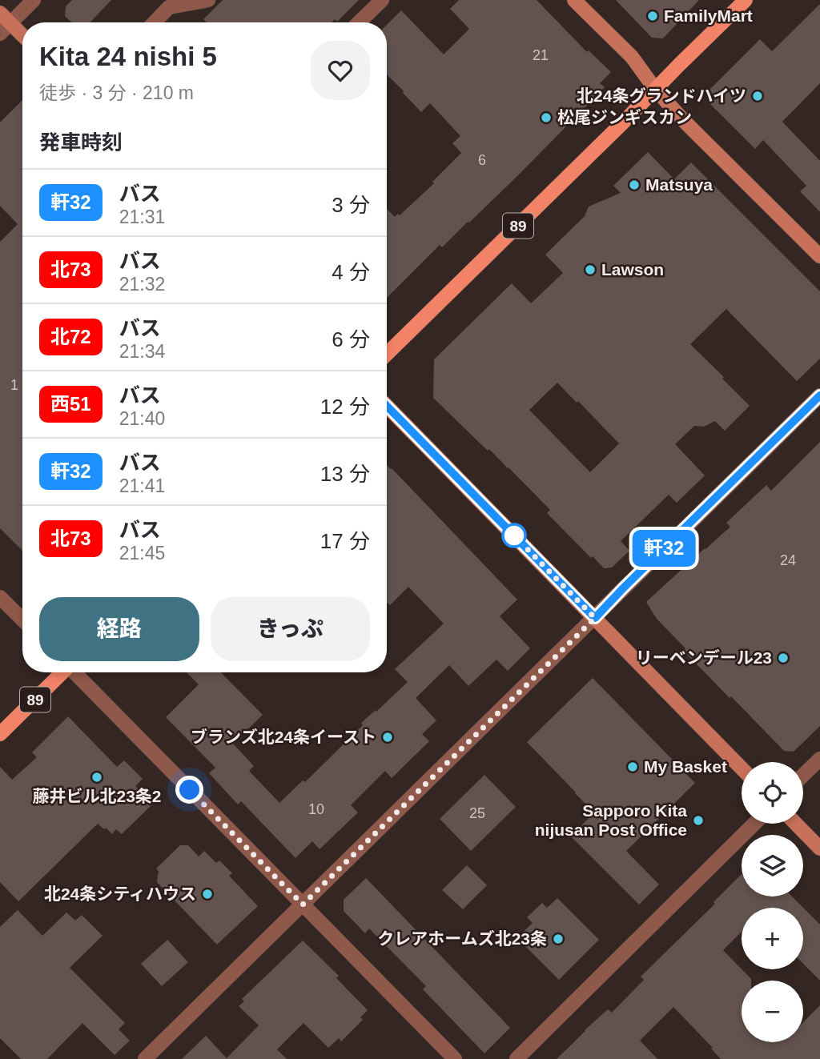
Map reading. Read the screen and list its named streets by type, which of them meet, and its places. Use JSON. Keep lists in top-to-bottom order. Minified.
{"streets":{"main road":["89"]},"places":["FamilyMart","北24条グランドハイツ","松尾ジンギスカン","Matsuya","Lawson","リーベンデール23","ブランズ北24条イースト","My Basket","藤井ビル北23条2","Sapporo Kita nijusan Post Office","北24条シティハウス","クレアホームズ北23条"],"lines":["bus line 軒32"],"house_numbers":["21","6","1","24","10","25"],"page":{"on_map":"軒32","heading":[["Kita 24 nishi 5","徒歩 · 3 分 · 210 m"],"発車時刻"],"list":[{"mark":"軒32","name":"バス","note":"21:31","value":"3 分"},{"mark":"北73","name":"バス","note":"21:32","value":"4 分"},{"mark":"北72","name":"バス","note":"21:34","value":"6 分"},{"mark":"西51","name":"バス","note":"21:40","value":"12 分"},{"mark":"軒32","name":"バス","note":"21:41","value":"13 分"},{"mark":"北73","name":"バス","note":"21:45","value":"17 分"}],"buttons":["経路","きっぷ"],"map_buttons":["+","−"]}}
